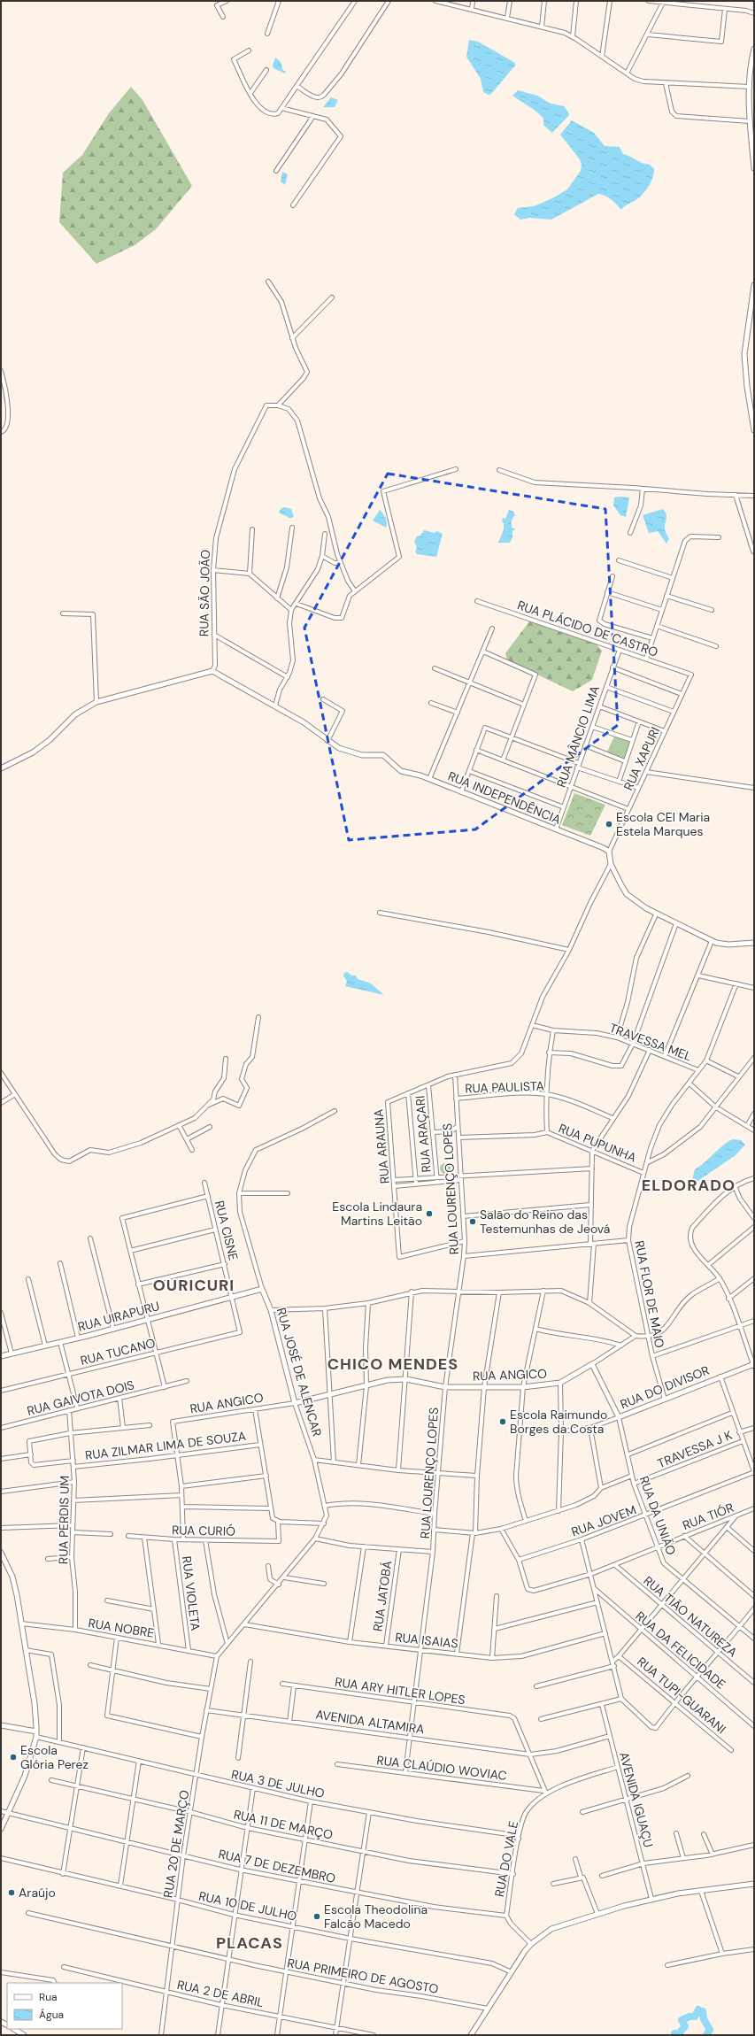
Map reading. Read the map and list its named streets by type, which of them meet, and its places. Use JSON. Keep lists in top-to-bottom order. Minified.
{"streets":{"street":["RUA SÃO JOÃO","RUA PLÁCIDO DE CASTRO","RUA MÂNCIO LIMA","RUA XAPURI","RUA INDEPENDÊNCIA","TRAVESSA MEL","RUA PAULISTA","RUA ARAÇARI","RUA PUPUNHA","RUA ARAUNA","RUA LOURENÇO LOPES","RUA CISNE","RUA FLOR DE MAIO","RUA UIRAPURU","RUA TUCANO","RUA JOSÉ DE ALENCAR","RUA ANGICO","RUA DO DIVISOR","RUA GAIVOTA DOIS","RUA ZILMAR LIMA DE SOUZA","TRAVESSA J K","RUA DA UNIÃO","RUA TIÓR","RUA PERDIS UM","RUA JOVEM","RUA CURIÓ","RUA VIOLETA","RUA JATOBÁ","RUA TIÃO NATUREZA","RUA NOBRE","RUA ISAIAS","RUA DA FELICIDADE","RUA ARY HITLER LOPES","RUA TUPI-GUARANI","AVENIDA ALTAMIRA","RUA CLAÚDIO WOVIAC","RUA 3 DE JULHO","AVENIDA IGUAÇU","RUA 11 DE MARÇO","RUA 20 DE MARÇO","RUA DO VALE","RUA 7 DE DEZEMBRO","RUA 10 DE JULHO","RUA PRIMEIRO DE AGOSTO","RUA 2 DE ABRIL"]},"crossings":[["RUA PLÁCIDO DE CASTRO","RUA MÂNCIO LIMA"],["RUA PLÁCIDO DE CASTRO","RUA XAPURI"],["RUA MÂNCIO LIMA","RUA INDEPENDÊNCIA"],["RUA XAPURI","RUA INDEPENDÊNCIA"],["TRAVESSA MEL","RUA FLOR DE MAIO"],["RUA PAULISTA","RUA LOURENÇO LOPES"],["RUA PUPUNHA","RUA LOURENÇO LOPES"],["RUA PUPUNHA","RUA FLOR DE MAIO"],["RUA ARAUNA","RUA LOURENÇO LOPES"],["RUA LOURENÇO LOPES","RUA ANGICO"],["RUA LOURENÇO LOPES","RUA ISAIAS"],["RUA LOURENÇO LOPES","RUA ARY HITLER LOPES"],["RUA LOURENÇO LOPES","AVENIDA ALTAMIRA"],["RUA LOURENÇO LOPES","RUA CLAÚDIO WOVIAC"],["RUA CISNE","RUA UIRAPURU"],["RUA CISNE","RUA TUCANO"],["RUA FLOR DE MAIO","RUA DO DIVISOR"],["RUA UIRAPURU","RUA JOSÉ DE ALENCAR"],["RUA JOSÉ DE ALENCAR","RUA ANGICO"],["RUA JOSÉ DE ALENCAR","RUA NOBRE"],["RUA JOSÉ DE ALENCAR","RUA ISAIAS"],["RUA JOSÉ DE ALENCAR","RUA 20 DE MARÇO"],["RUA ANGICO","RUA ZILMAR LIMA DE SOUZA"],["RUA ANGICO","RUA DA UNIÃO"],["RUA DO DIVISOR","RUA DA UNIÃO"],["RUA GAIVOTA DOIS","RUA PERDIS UM"],["RUA ZILMAR LIMA DE SOUZA","RUA PERDIS UM"],["TRAVESSA J K","RUA DA UNIÃO"],["RUA DA UNIÃO","RUA TIÓR"],["RUA DA UNIÃO","RUA JOVEM"],["RUA TIÓR","RUA JOVEM"],["RUA TIÓR","RUA TIÃO NATUREZA"],["RUA PERDIS UM","RUA NOBRE"],["RUA CURIÓ","RUA VIOLETA"],["RUA VIOLETA","RUA NOBRE"],["RUA JATOBÁ","RUA ISAIAS"],["RUA NOBRE","RUA 20 DE MARÇO"],["RUA ARY HITLER LOPES","AVENIDA ALTAMIRA"],["AVENIDA ALTAMIRA","AVENIDA IGUAÇU"],["AVENIDA ALTAMIRA","RUA 20 DE MARÇO"],["RUA CLAÚDIO WOVIAC","RUA DO VALE"],["RUA 3 DE JULHO","RUA 20 DE MARÇO"],["RUA 3 DE JULHO","RUA DO VALE"],["RUA 11 DE MARÇO","RUA 20 DE MARÇO"],["RUA 11 DE MARÇO","RUA DO VALE"],["RUA 20 DE MARÇO","RUA 7 DE DEZEMBRO"],["RUA 20 DE MARÇO","RUA 10 DE JULHO"],["RUA 20 DE MARÇO","RUA PRIMEIRO DE AGOSTO"],["RUA 20 DE MARÇO","RUA 2 DE ABRIL"],["RUA DO VALE","RUA 7 DE DEZEMBRO"]],"districts":["ELDORADO","OURICURI","CHICO MENDES","PLACAS"],"places":["Escola CEI Maria Estela Marques","Escola Lindaura Martins Leitão","Salão do Reino das Testemunhas de Jeová","Escola Raimundo Borges da Costa","Escola Glória Perez","Araújo","Escola Theodolina Falcão Macedo"],"legend":["Rua","Água"]}
